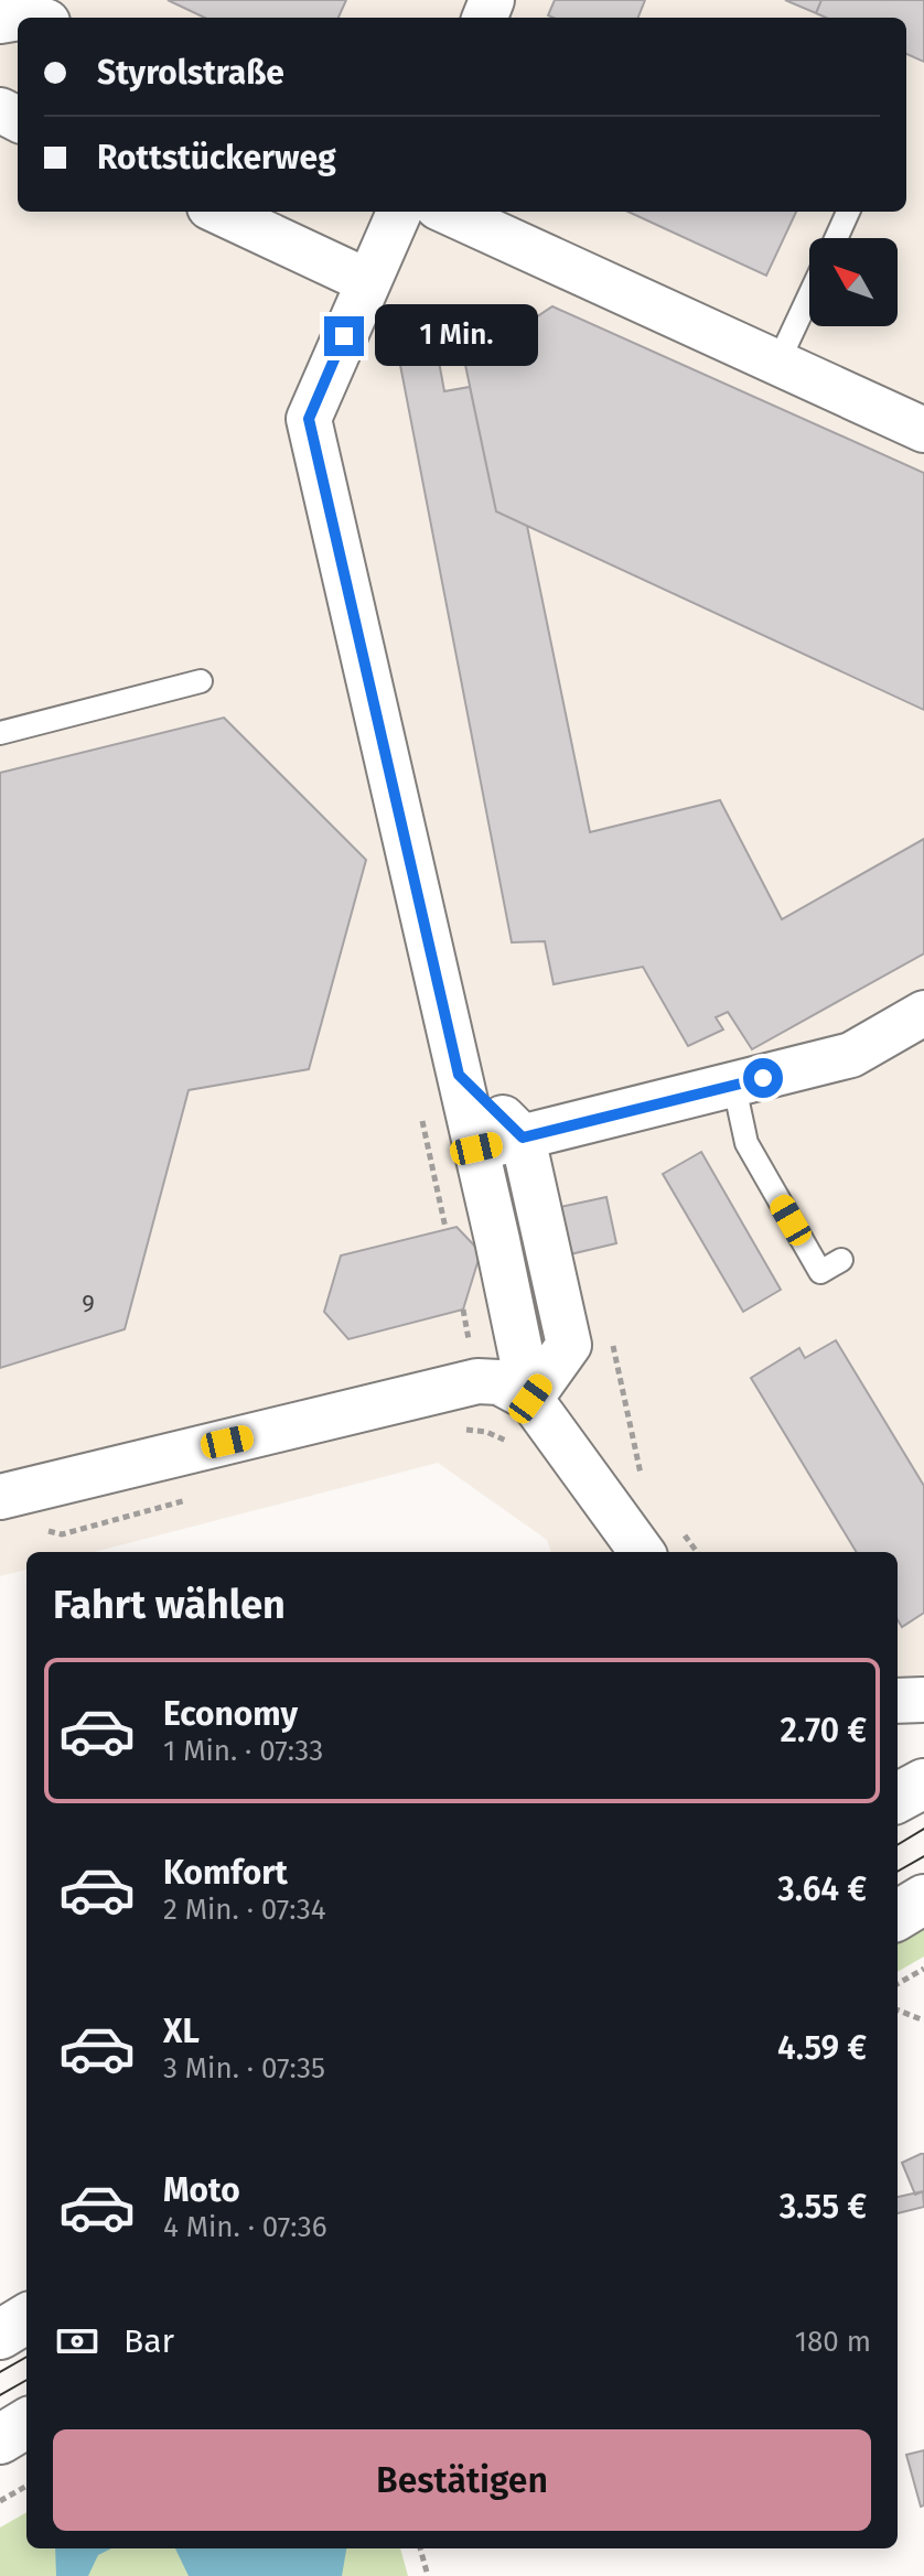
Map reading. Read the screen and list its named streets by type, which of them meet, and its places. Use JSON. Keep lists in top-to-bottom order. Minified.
{"house_numbers":["9"],"north":"top left","page":{"banner":["Styrolstraße","Rottstückerweg"],"bubble":"1 Min.","heading":"Fahrt wählen","list":[{"name":"Economy","note":"1 Min. · 07:33","value":"2.70 €"},{"name":"Komfort","note":"2 Min. · 07:34","value":"3.64 €"},{"name":"XL","note":"3 Min. · 07:35","value":"4.59 €"},{"name":"Moto","note":"4 Min. · 07:36","value":"3.55 €"}],"pay":["Bar","180 m"],"buttons":"Bestätigen"}}
